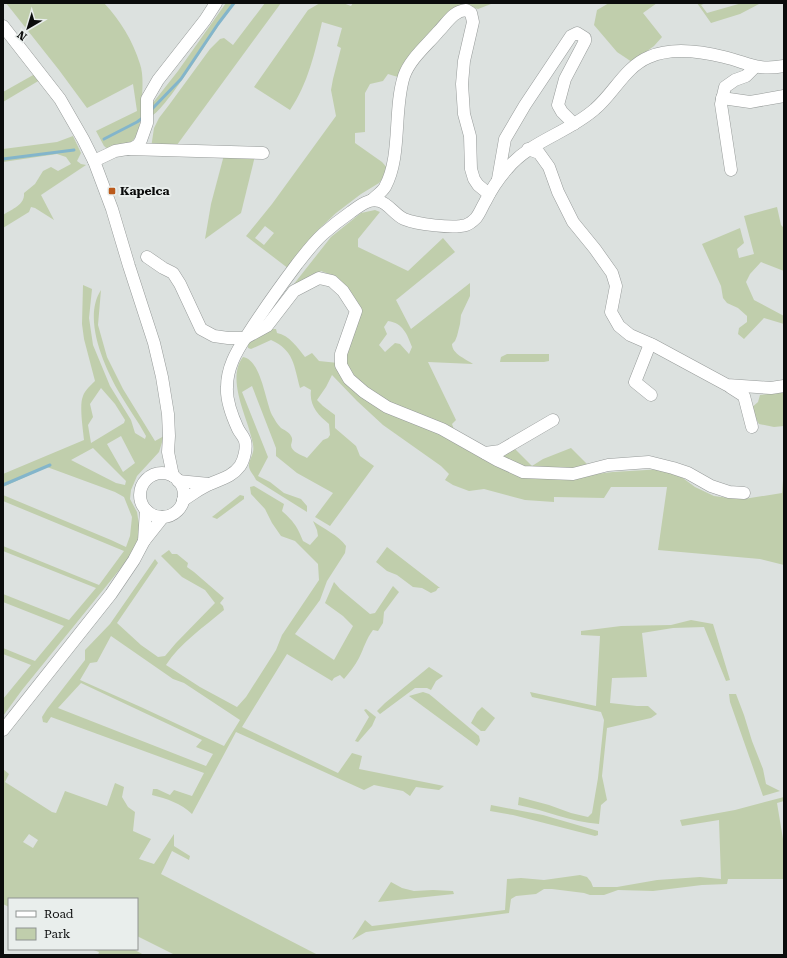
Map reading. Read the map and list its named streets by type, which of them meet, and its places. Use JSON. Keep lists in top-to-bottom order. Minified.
{"places":{"transit":["Kapelca"]},"legend":["Road","Park"],"north":"bottom left"}
